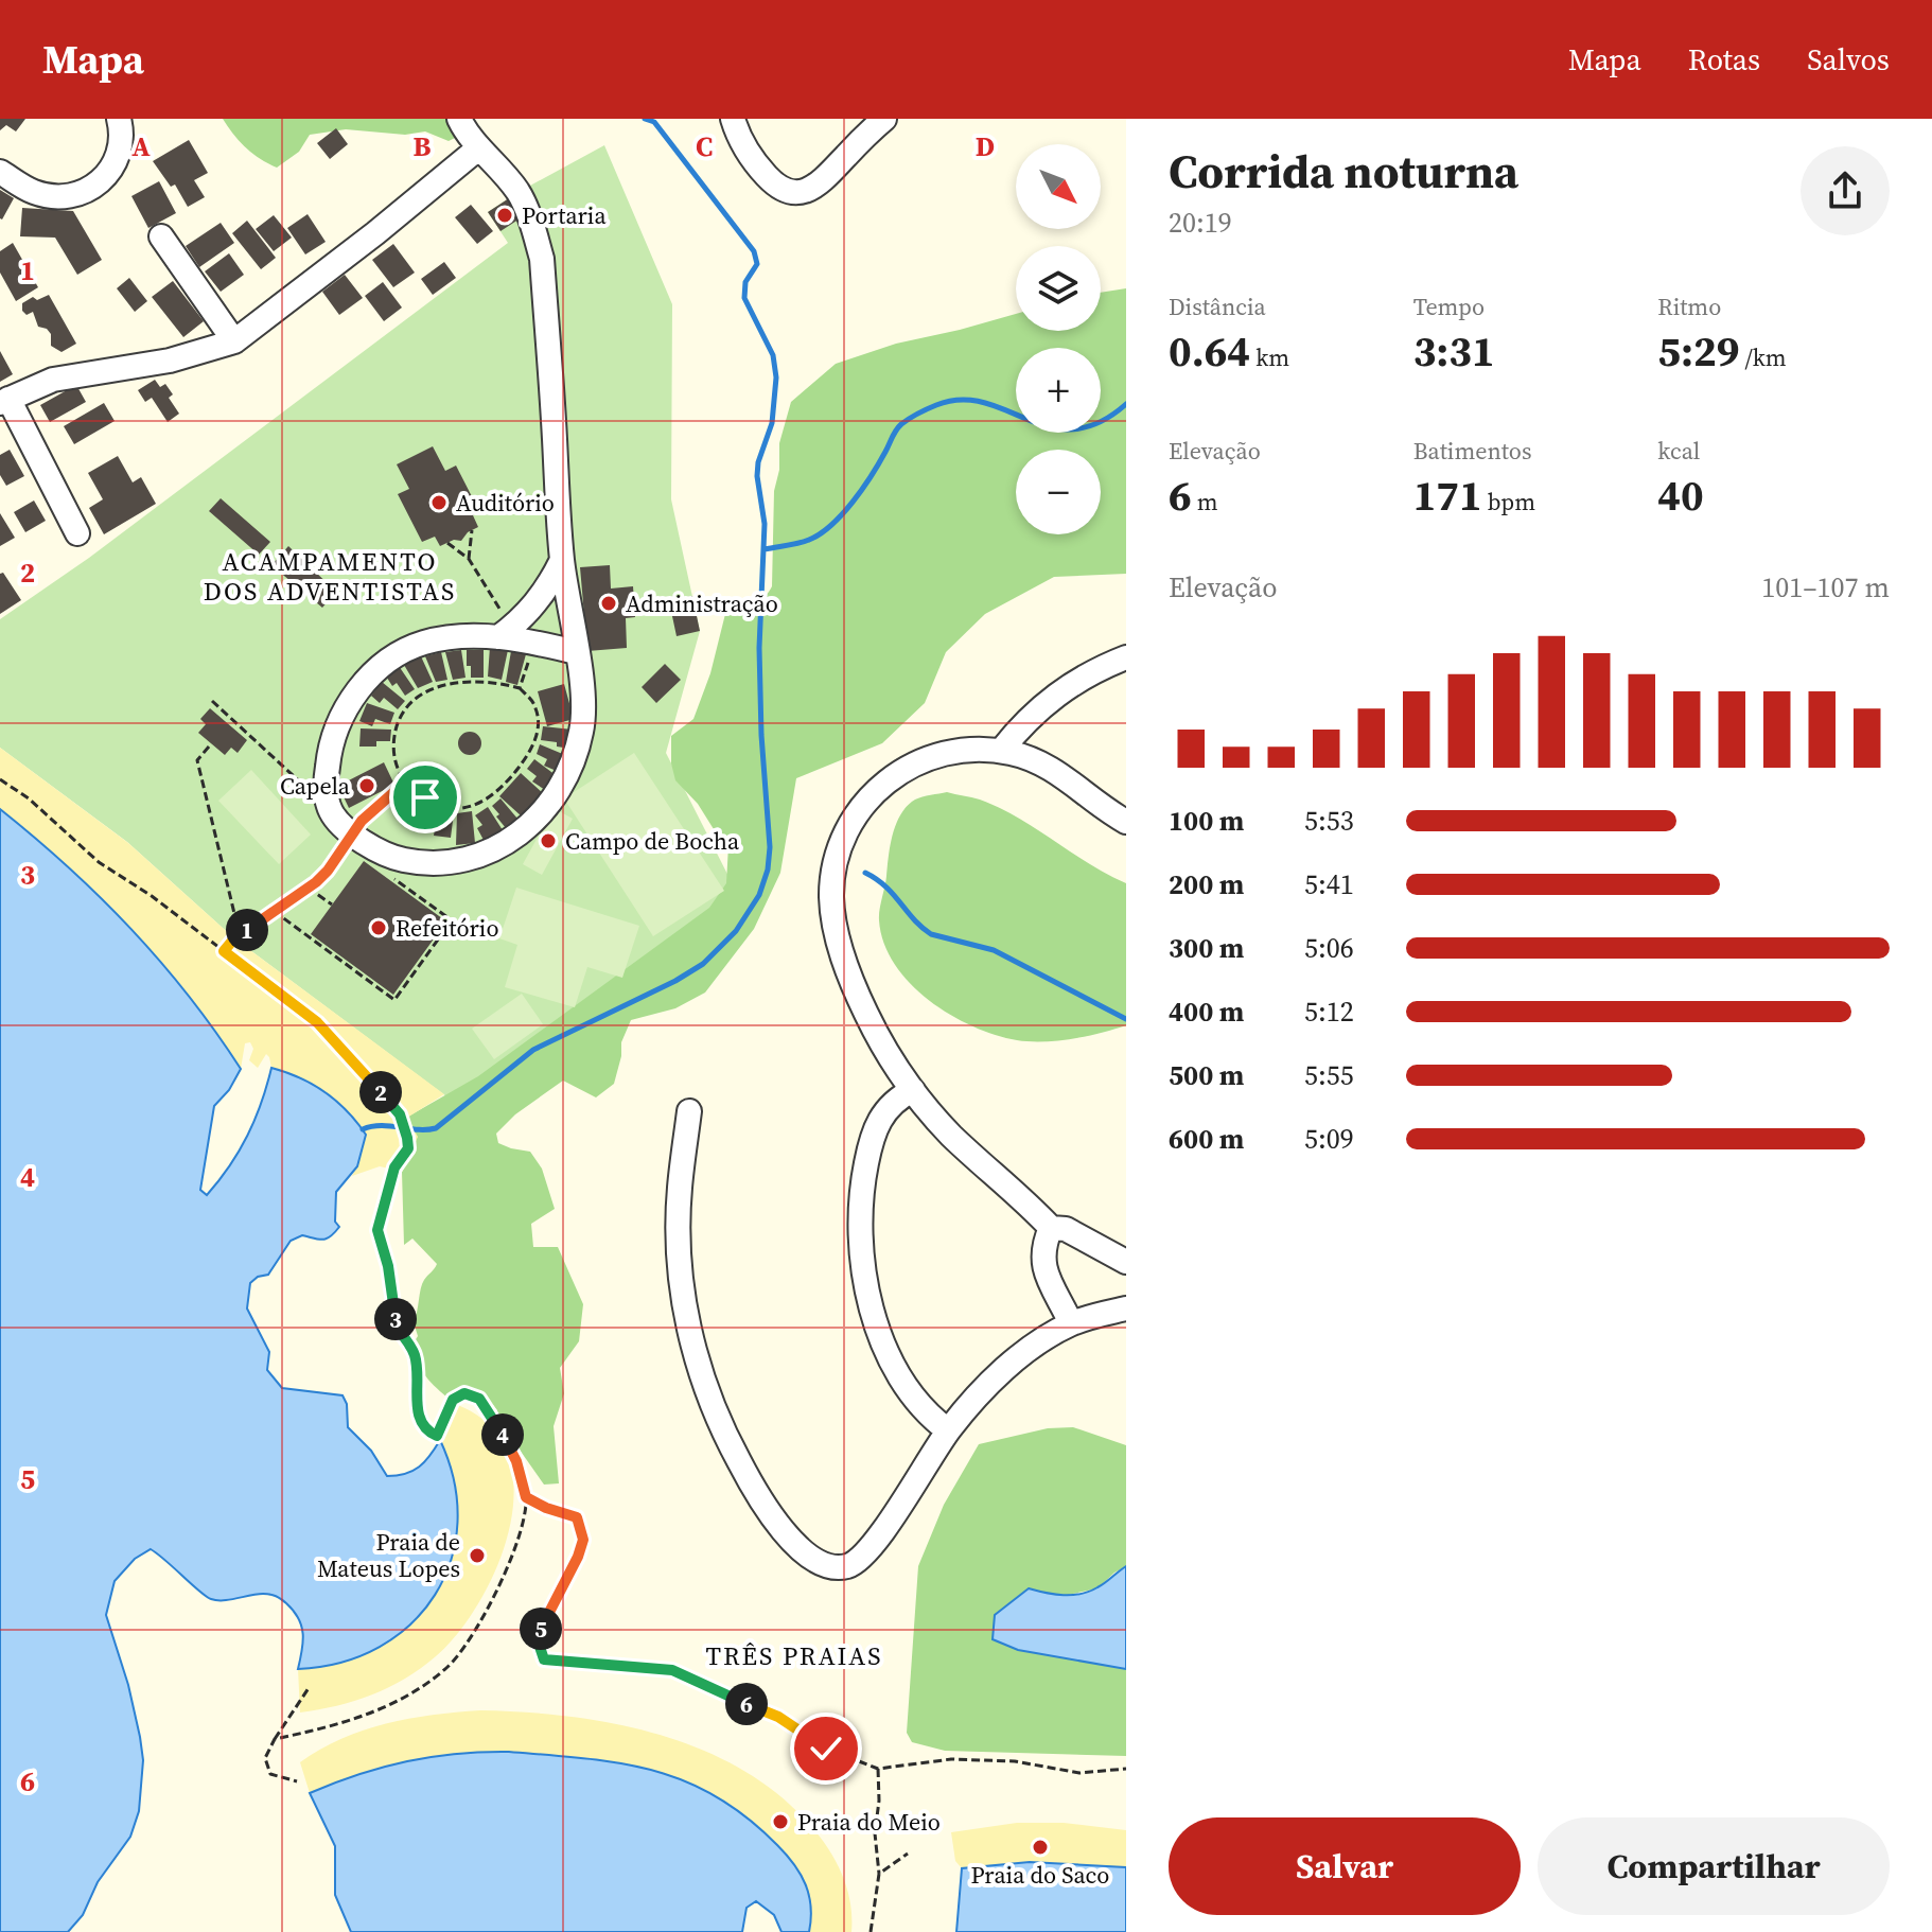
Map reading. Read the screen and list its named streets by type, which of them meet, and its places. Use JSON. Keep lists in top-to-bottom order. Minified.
{"districts":["ACAMPAMENTO DOS ADVENTISTAS","TRÊS PRAIAS"],"places":["Portaria","Auditório","Administração","Capela","Campo de Bocha","Refeitório","Praia de Mateus Lopes","Praia do Meio","Praia do Saco"],"north":"bottom right","page":{"header":"Mapa","nav":["Mapa","Rotas","Salvos"],"heading":["Corrida noturna","20:19"],"map_buttons":["+","−"],"stats":[["Distância","0.64 km"],["Tempo","3:31"],["Ritmo","5:29 /km"],["Elevação","6 m"],["Batimentos","171 bpm"],["kcal","40"]],"chart":["Elevação","101–107 m"],"list":[{"name":"100 m","note":"5:53"},{"name":"200 m","note":"5:41"},{"name":"300 m","note":"5:06"},{"name":"400 m","note":"5:12"},{"name":"500 m","note":"5:55"},{"name":"600 m","note":"5:09"}],"pins":["1","2","3","4","5","6"],"buttons":["Salvar","Compartilhar"]},"grid":{"columns":["A","B","C","D"],"rows":["1","2","3","4","5","6"]}}
